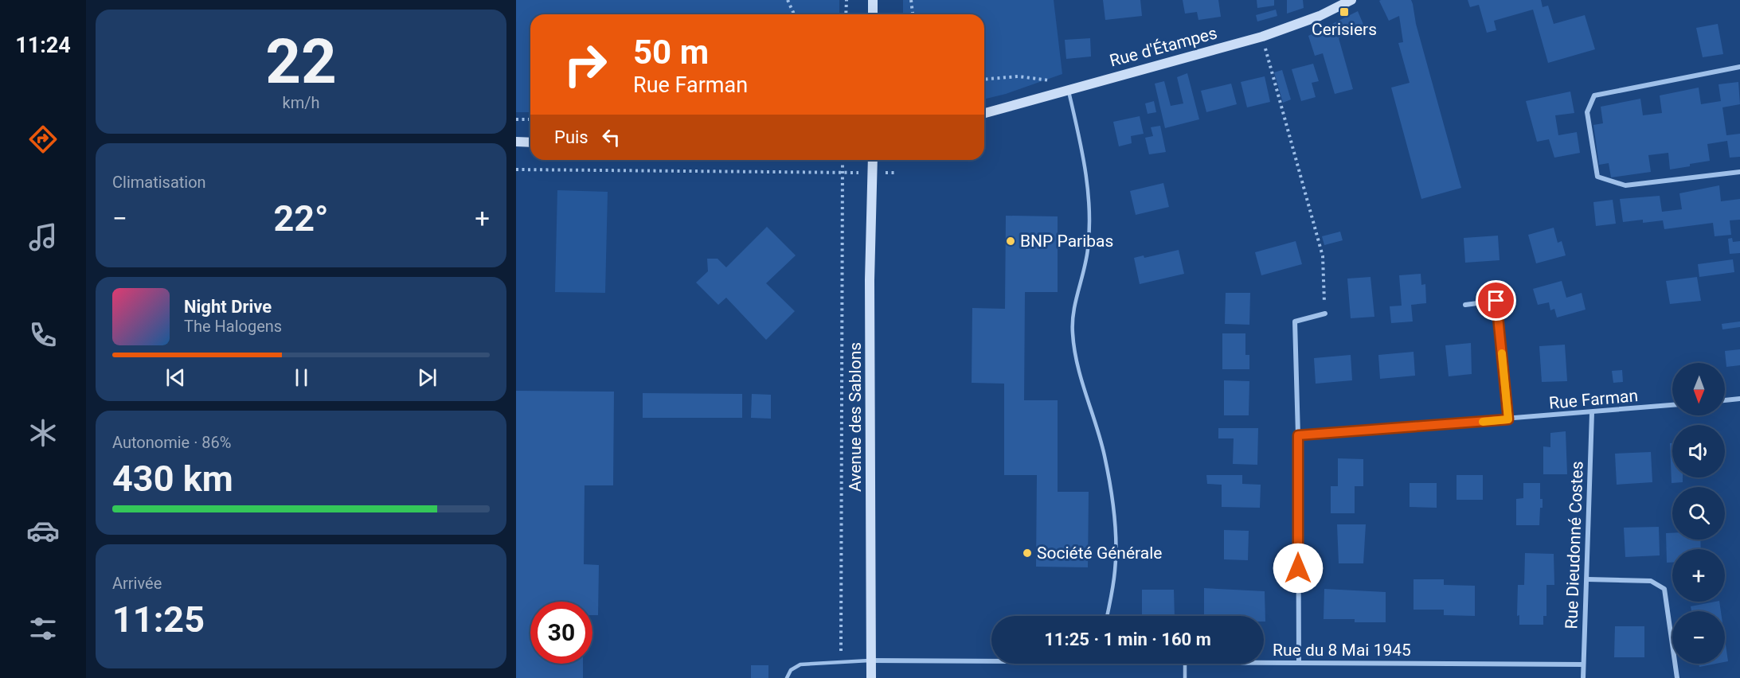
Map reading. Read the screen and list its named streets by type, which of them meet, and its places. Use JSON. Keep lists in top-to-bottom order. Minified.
{"streets":{"street":["Rue d'Étampes","Rue Farman","Avenue des Sablons","Rue Dieudonné Costes","Rue du 8 Mai 1945"]},"crossings":[["Rue Farman","Rue Dieudonné Costes"],["Avenue des Sablons","Rue du 8 Mai 1945"],["Rue Dieudonné Costes","Rue du 8 Mai 1945"]],"places":{"transit":["Cerisiers"],"other":["BNP Paribas","Société Générale"]},"north":"bottom","page":{"tabs":"11:24","tile":[["22","km/h"],"Climatisation",["Autonomie · 86%","430 km"],["Arrivée","11:25"]],"turn":["50 m","Rue Farman"],"then":"Puis","heat":["−","22°","+"],"song":["Night Drive","The Halogens"],"map_buttons":["+","−"],"limit":"30","trip":"11:25 · 1 min · 160 m"}}
